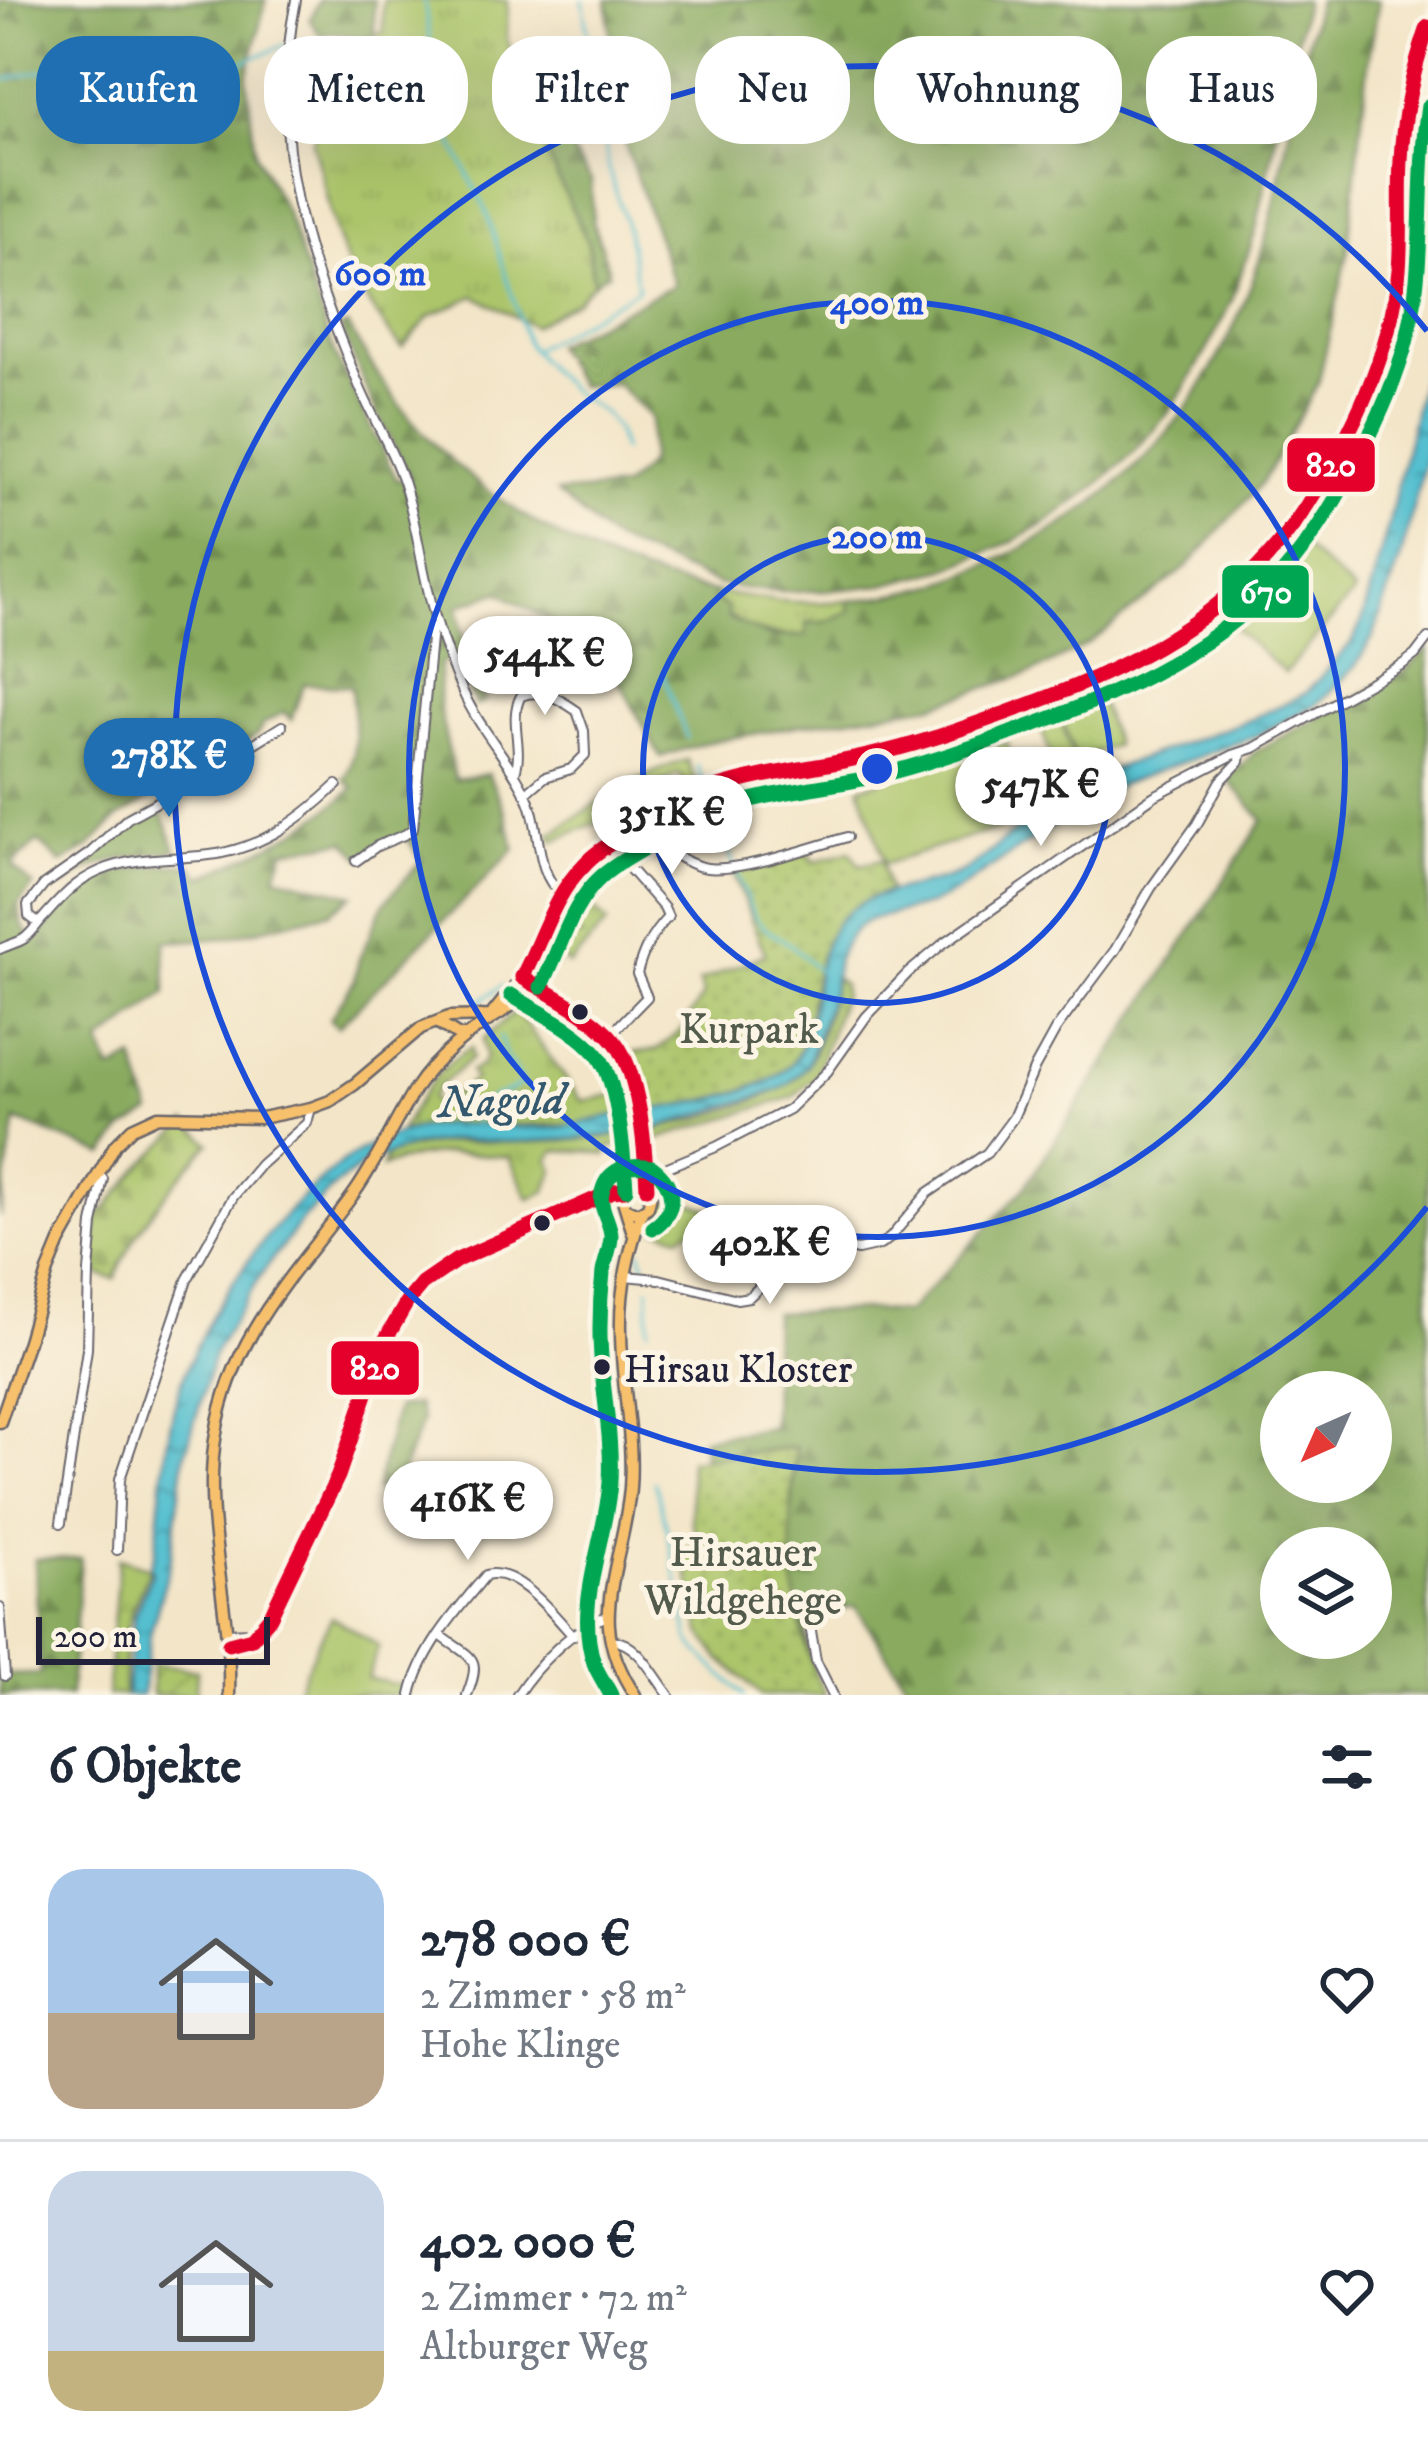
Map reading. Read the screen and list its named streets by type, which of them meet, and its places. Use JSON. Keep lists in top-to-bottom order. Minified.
{"water":["Nagold"],"parks":["Kurpark","Hirsauer Wildgehege"],"places":["Hirsau Kloster"],"lines":["transit line 820","transit line 670"],"scale_bar":"200 m","north":"bottom left","page":{"chip":["Kaufen","Mieten","Filter","Neu","Wohnung","Haus"],"price":["544K €","278K €","547K €","351K €","402K €","416K €"],"scale":"200 m","heading":"6 Objekte","list":[{"name":"278 000 €","note":"2 Zimmer · 58 m² · Hohe Klinge"},{"name":"402 000 €","note":"2 Zimmer · 72 m² · Altburger Weg"}]},"rings":["600 m","400 m","200 m"]}
